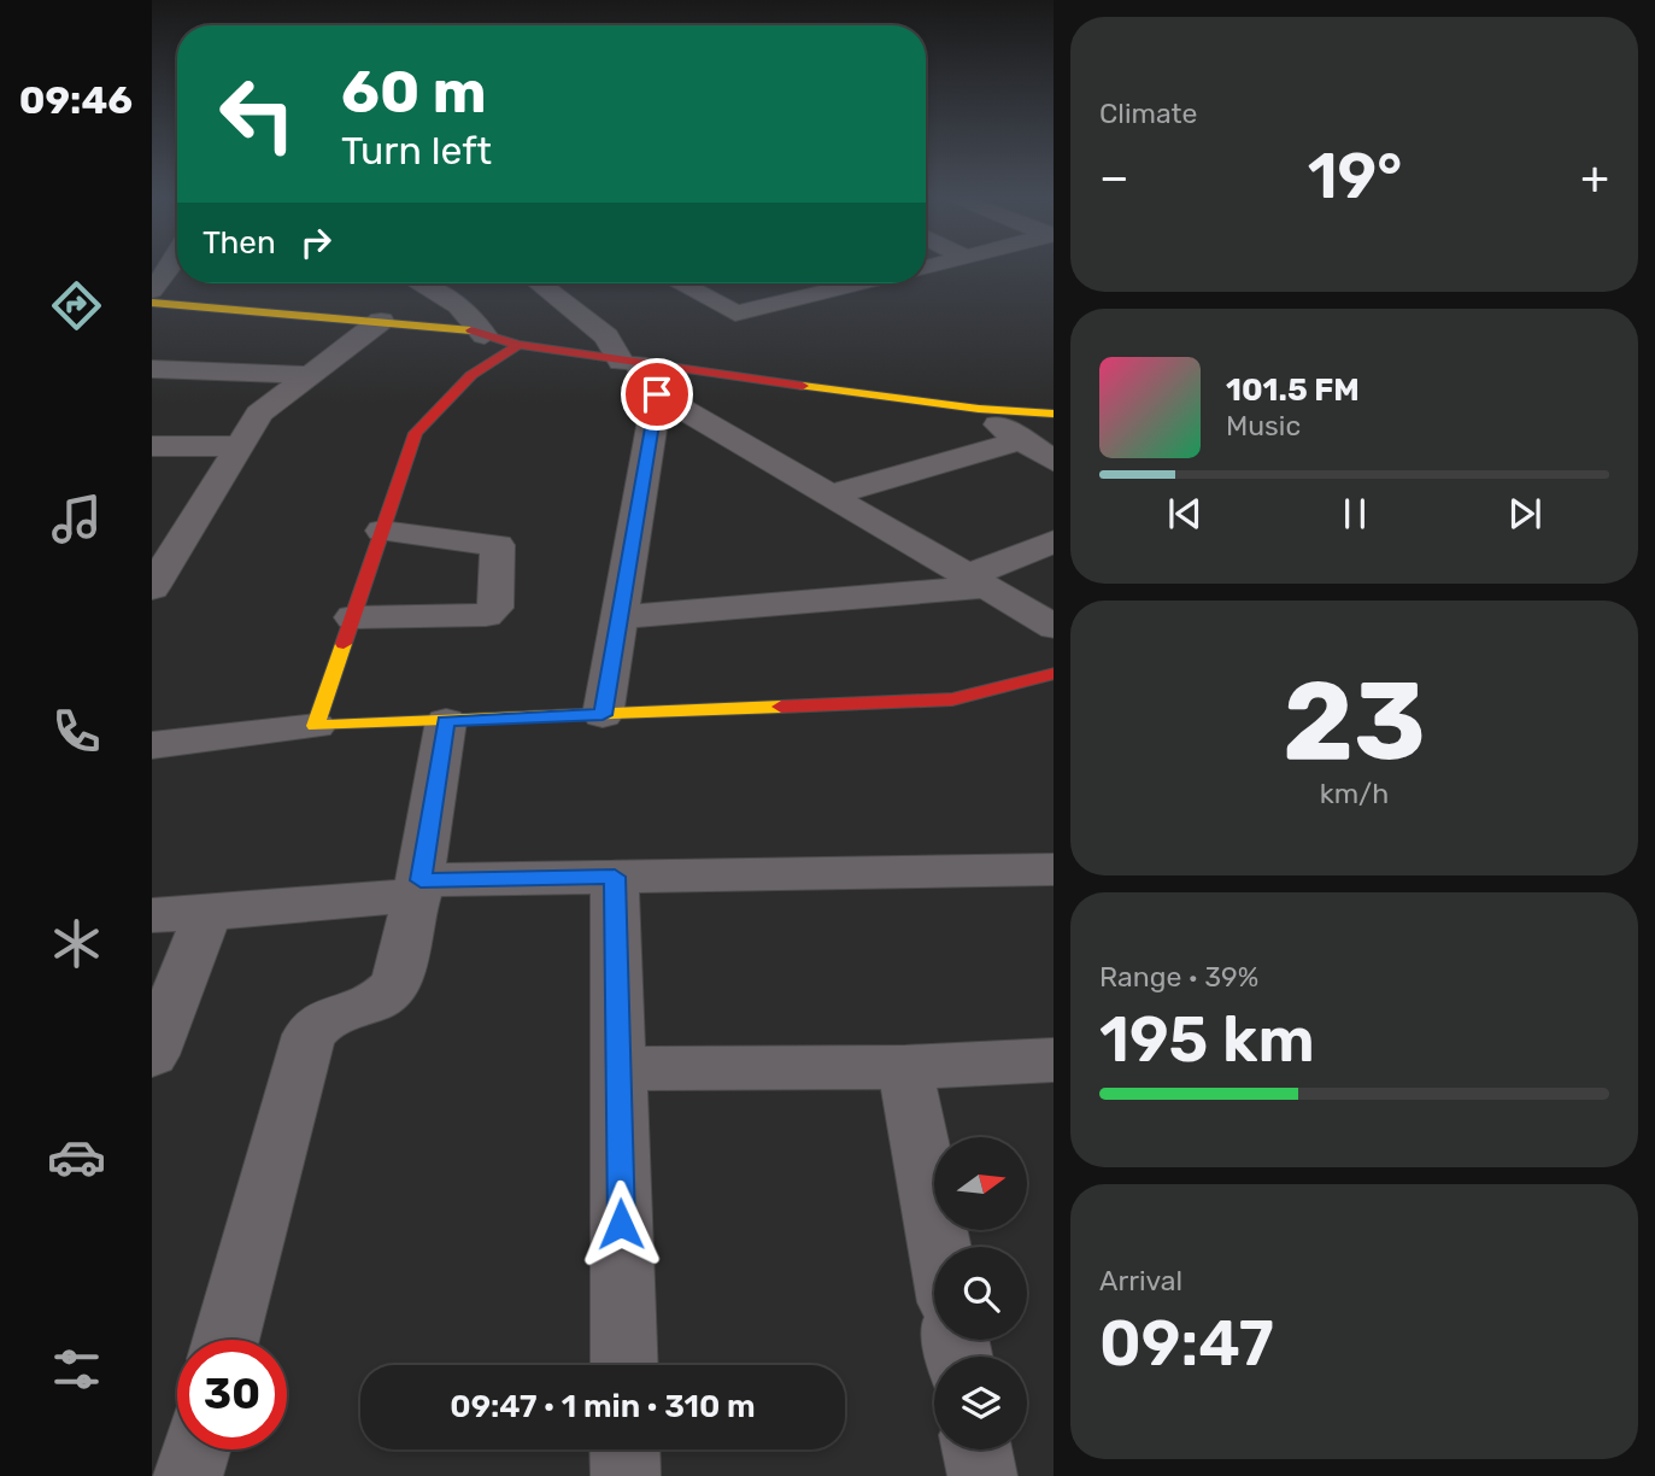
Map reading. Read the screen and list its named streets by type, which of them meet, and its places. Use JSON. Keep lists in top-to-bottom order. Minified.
{"north":"right","page":{"tabs":"09:46","tile":["Climate",["23","km/h"],["Range · 39%","195 km"],["Arrival","09:47"]],"turn":["60 m","Turn left"],"heat":["−","19°","+"],"then":"Then","song":["101.5 FM","Music"],"limit":"30","trip":"09:47 · 1 min · 310 m"}}
